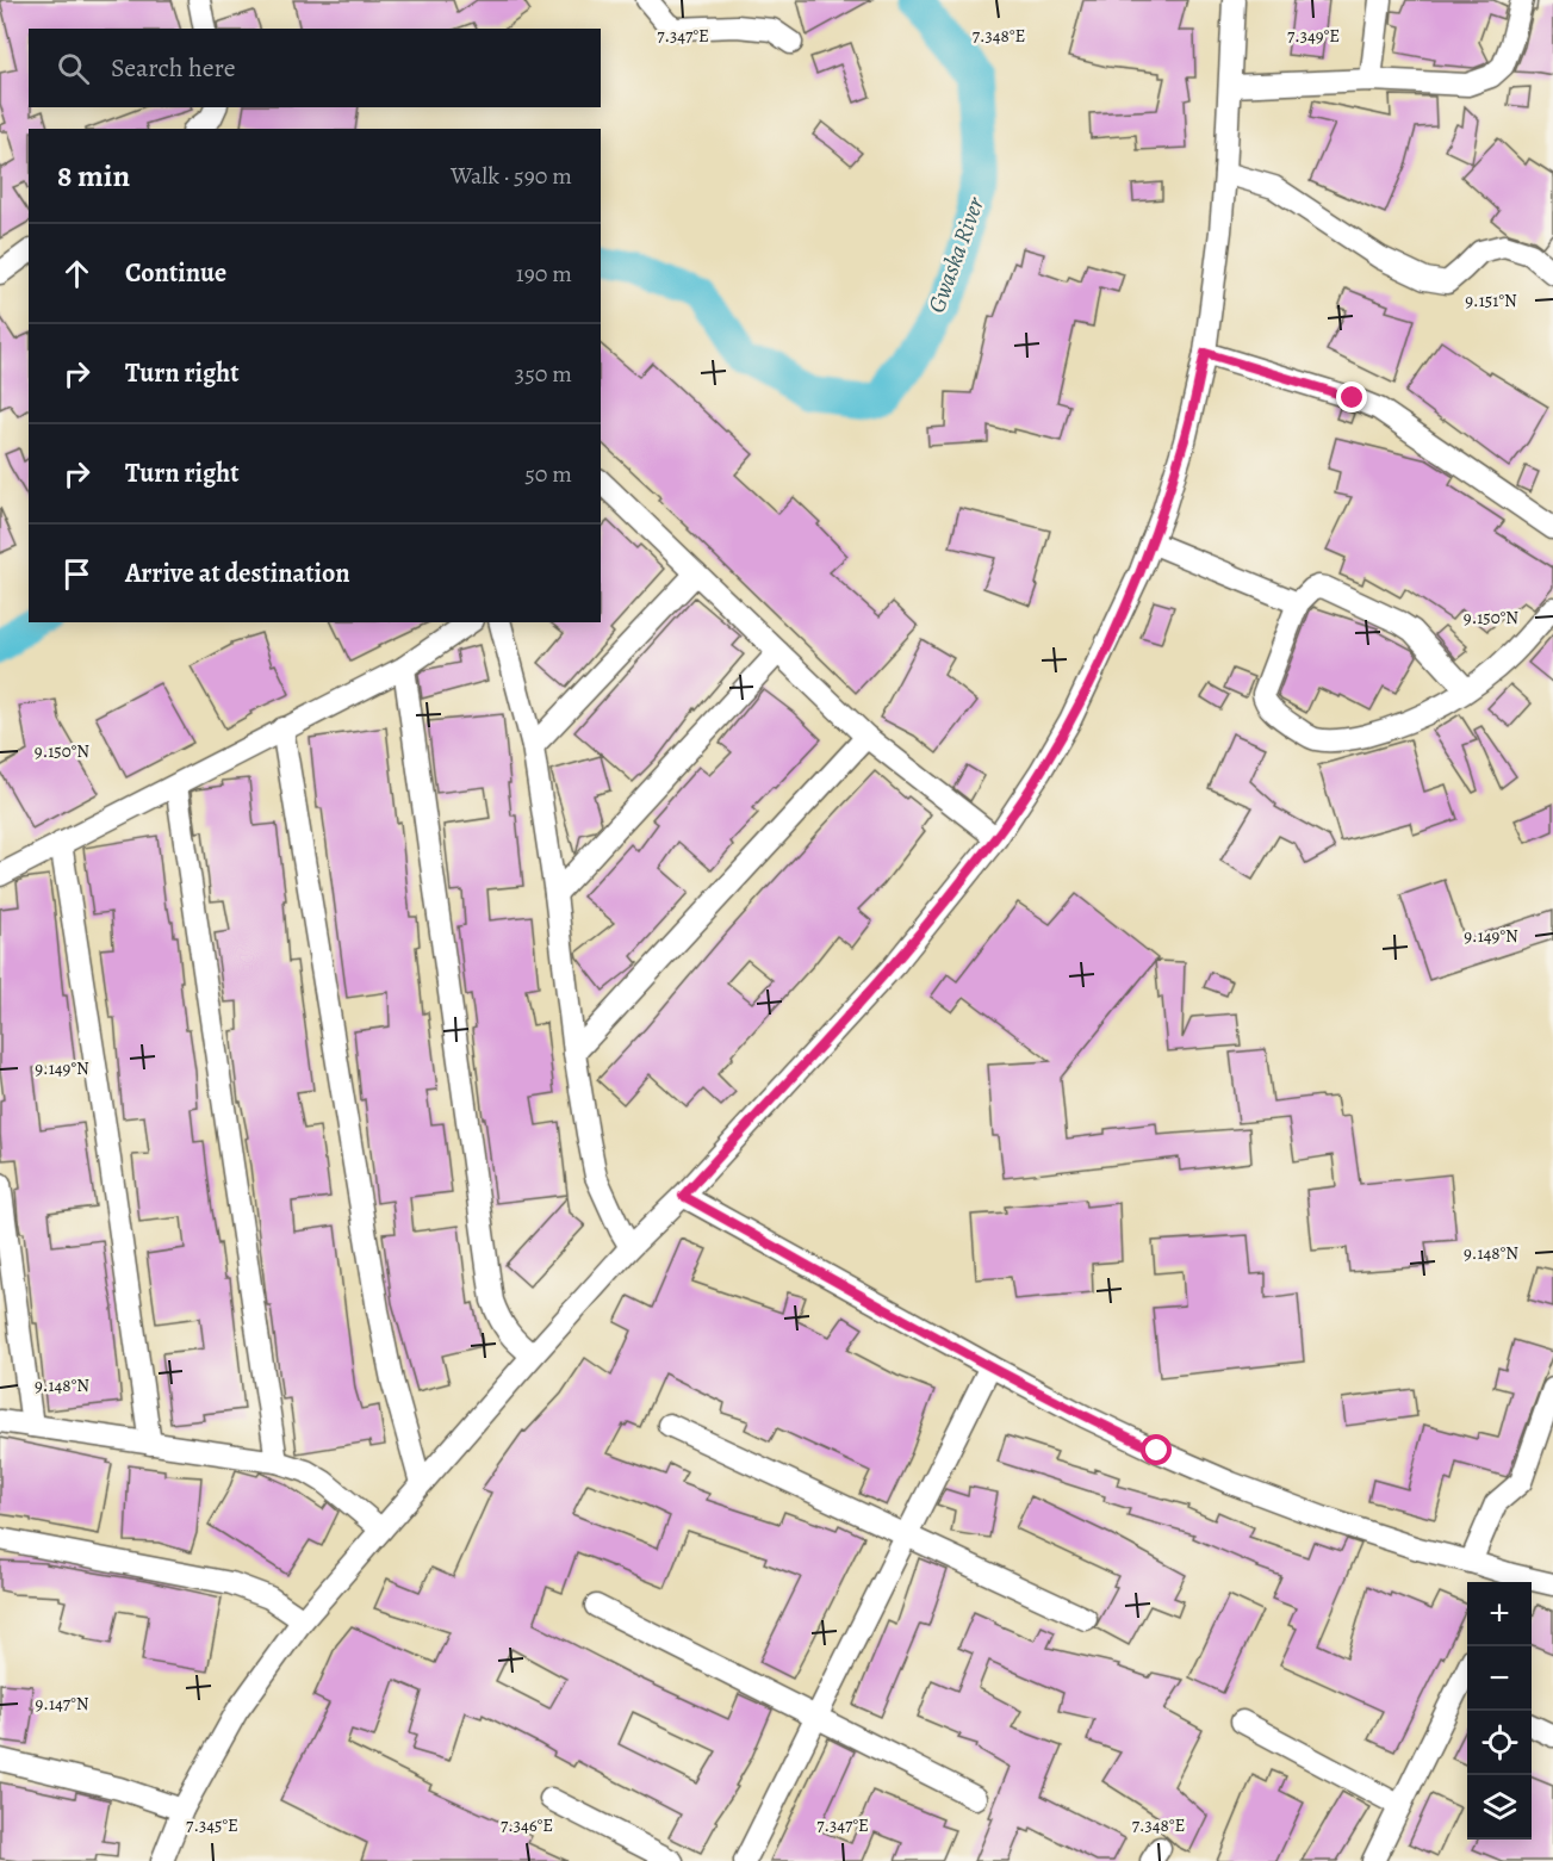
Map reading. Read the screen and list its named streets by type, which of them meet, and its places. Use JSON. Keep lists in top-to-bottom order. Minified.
{"water":["Gwaska River"],"page":{"search":"Search here","heading":["8 min","Walk · 590 m"],"list":[["Continue","190 m"],["Turn right","350 m"],["Turn right","50 m"],"Arrive at destination"],"map_buttons":["+","−"]},"coordinates":["7.347°E","7.348°E","7.349°E","9.151°N","9.150°N","9.149°N","9.148°N","9.147°N","7.345°E","7.346°E"]}
